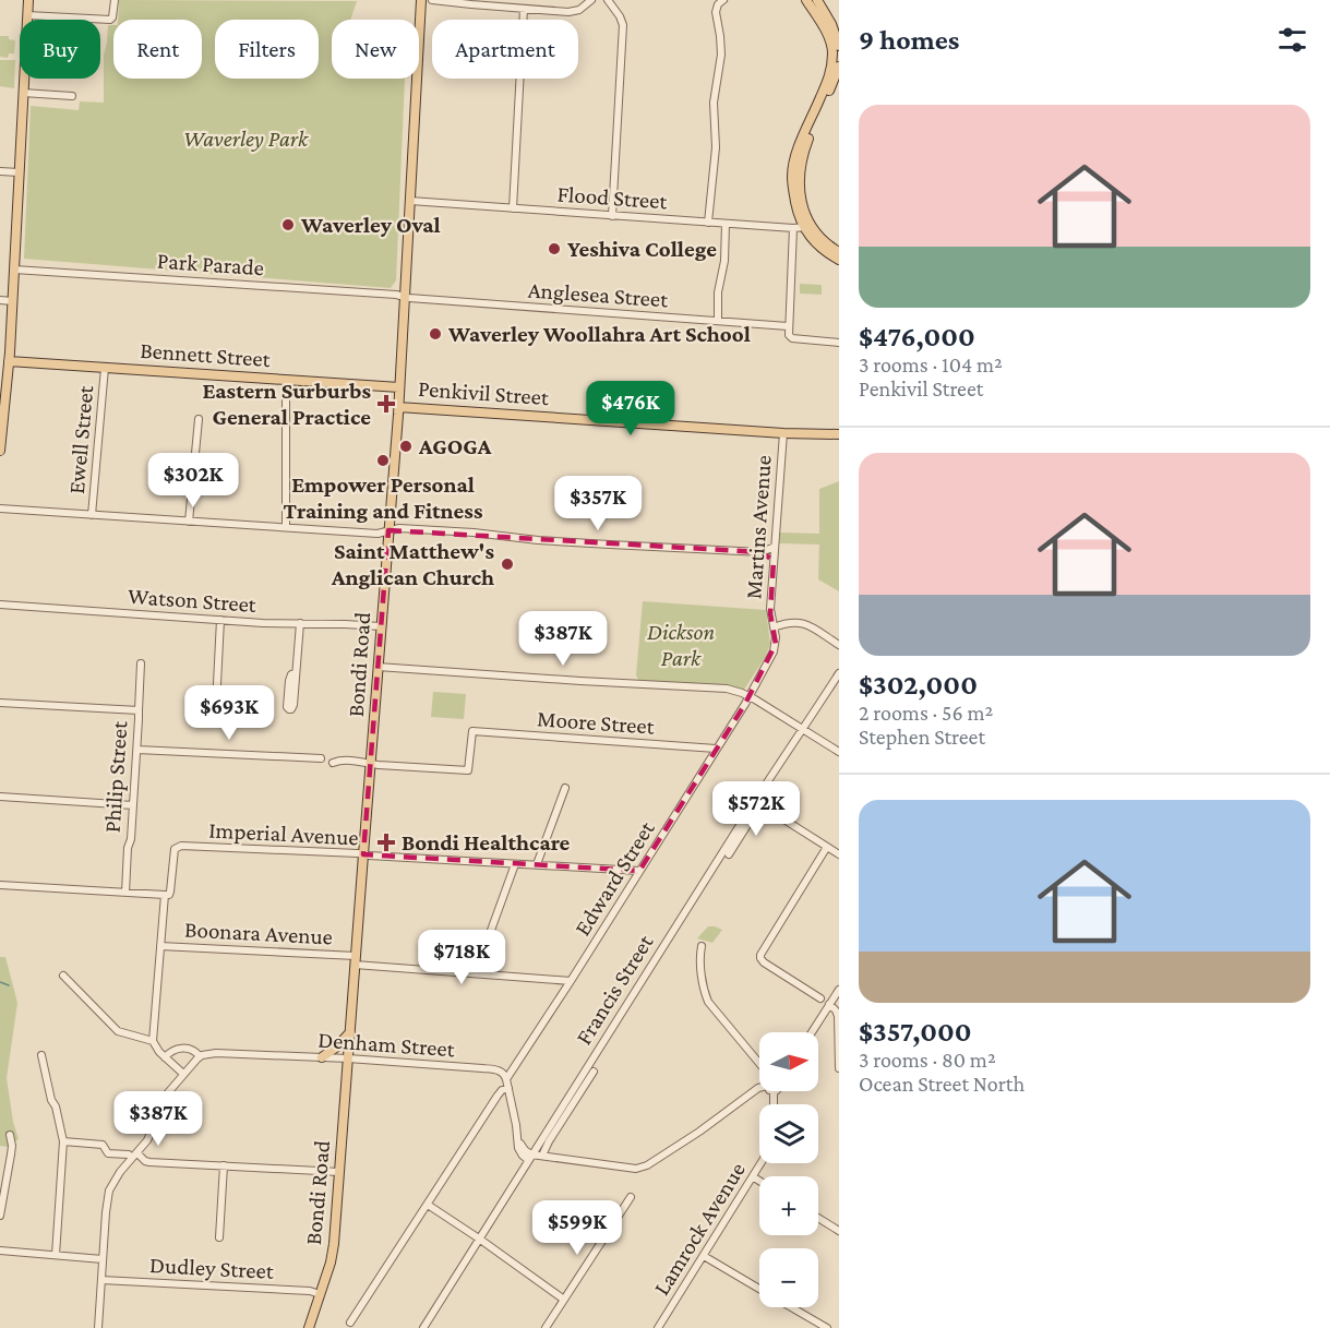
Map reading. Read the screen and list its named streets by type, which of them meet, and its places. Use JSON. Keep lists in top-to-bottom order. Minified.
{"streets":{"main road":["Bennett Street","Penkivil Street","Bondi Road"],"street":["Flood Street","Park Parade","Anglesea Street","Ewell Street","Martins Avenue","Watson Street","Moore Street","Philip Street","Imperial Avenue","Edward Street","Boonara Avenue","Francis Street","Denham Street","Lamrock Avenue","Dudley Street"]},"crossings":[["Flood Street","Bondi Road"],["Park Parade","Anglesea Street"],["Park Parade","Bondi Road"],["Anglesea Street","Bondi Road"],["Bennett Street","Ewell Street"],["Bennett Street","Bondi Road"],["Penkivil Street","Martins Avenue"],["Penkivil Street","Bondi Road"],["Martins Avenue","Edward Street"],["Watson Street","Bondi Road"],["Bondi Road","Moore Street"],["Bondi Road","Imperial Avenue"],["Bondi Road","Boonara Avenue"],["Bondi Road","Denham Street"],["Bondi Road","Dudley Street"],["Moore Street","Edward Street"],["Imperial Avenue","Edward Street"],["Edward Street","Boonara Avenue"],["Edward Street","Denham Street"]],"parks":["Waverley Park","Dickson Park"],"places":{"other":["Waverley Oval","Yeshiva College","Waverley Woollahra Art School","AGOGA","Empower Personal Training and Fitness","Saint Matthew's Anglican Church"],"health":["Eastern Surburbs General Practice","Bondi Healthcare"]},"north":"right","page":{"heading":"9 homes","chip":["Buy","Rent","Filters","New","Apartment"],"list":[{"name":"$476,000","note":"3 rooms · 104 m² · Penkivil Street"},{"name":"$302,000","note":"2 rooms · 56 m² · Stephen Street"},{"name":"$357,000","note":"3 rooms · 80 m² · Ocean Street North"}],"price":["$476K","$302K","$357K","$387K","$693K","$572K","$718K","$387K","$599K"],"map_buttons":["+","−"]}}
